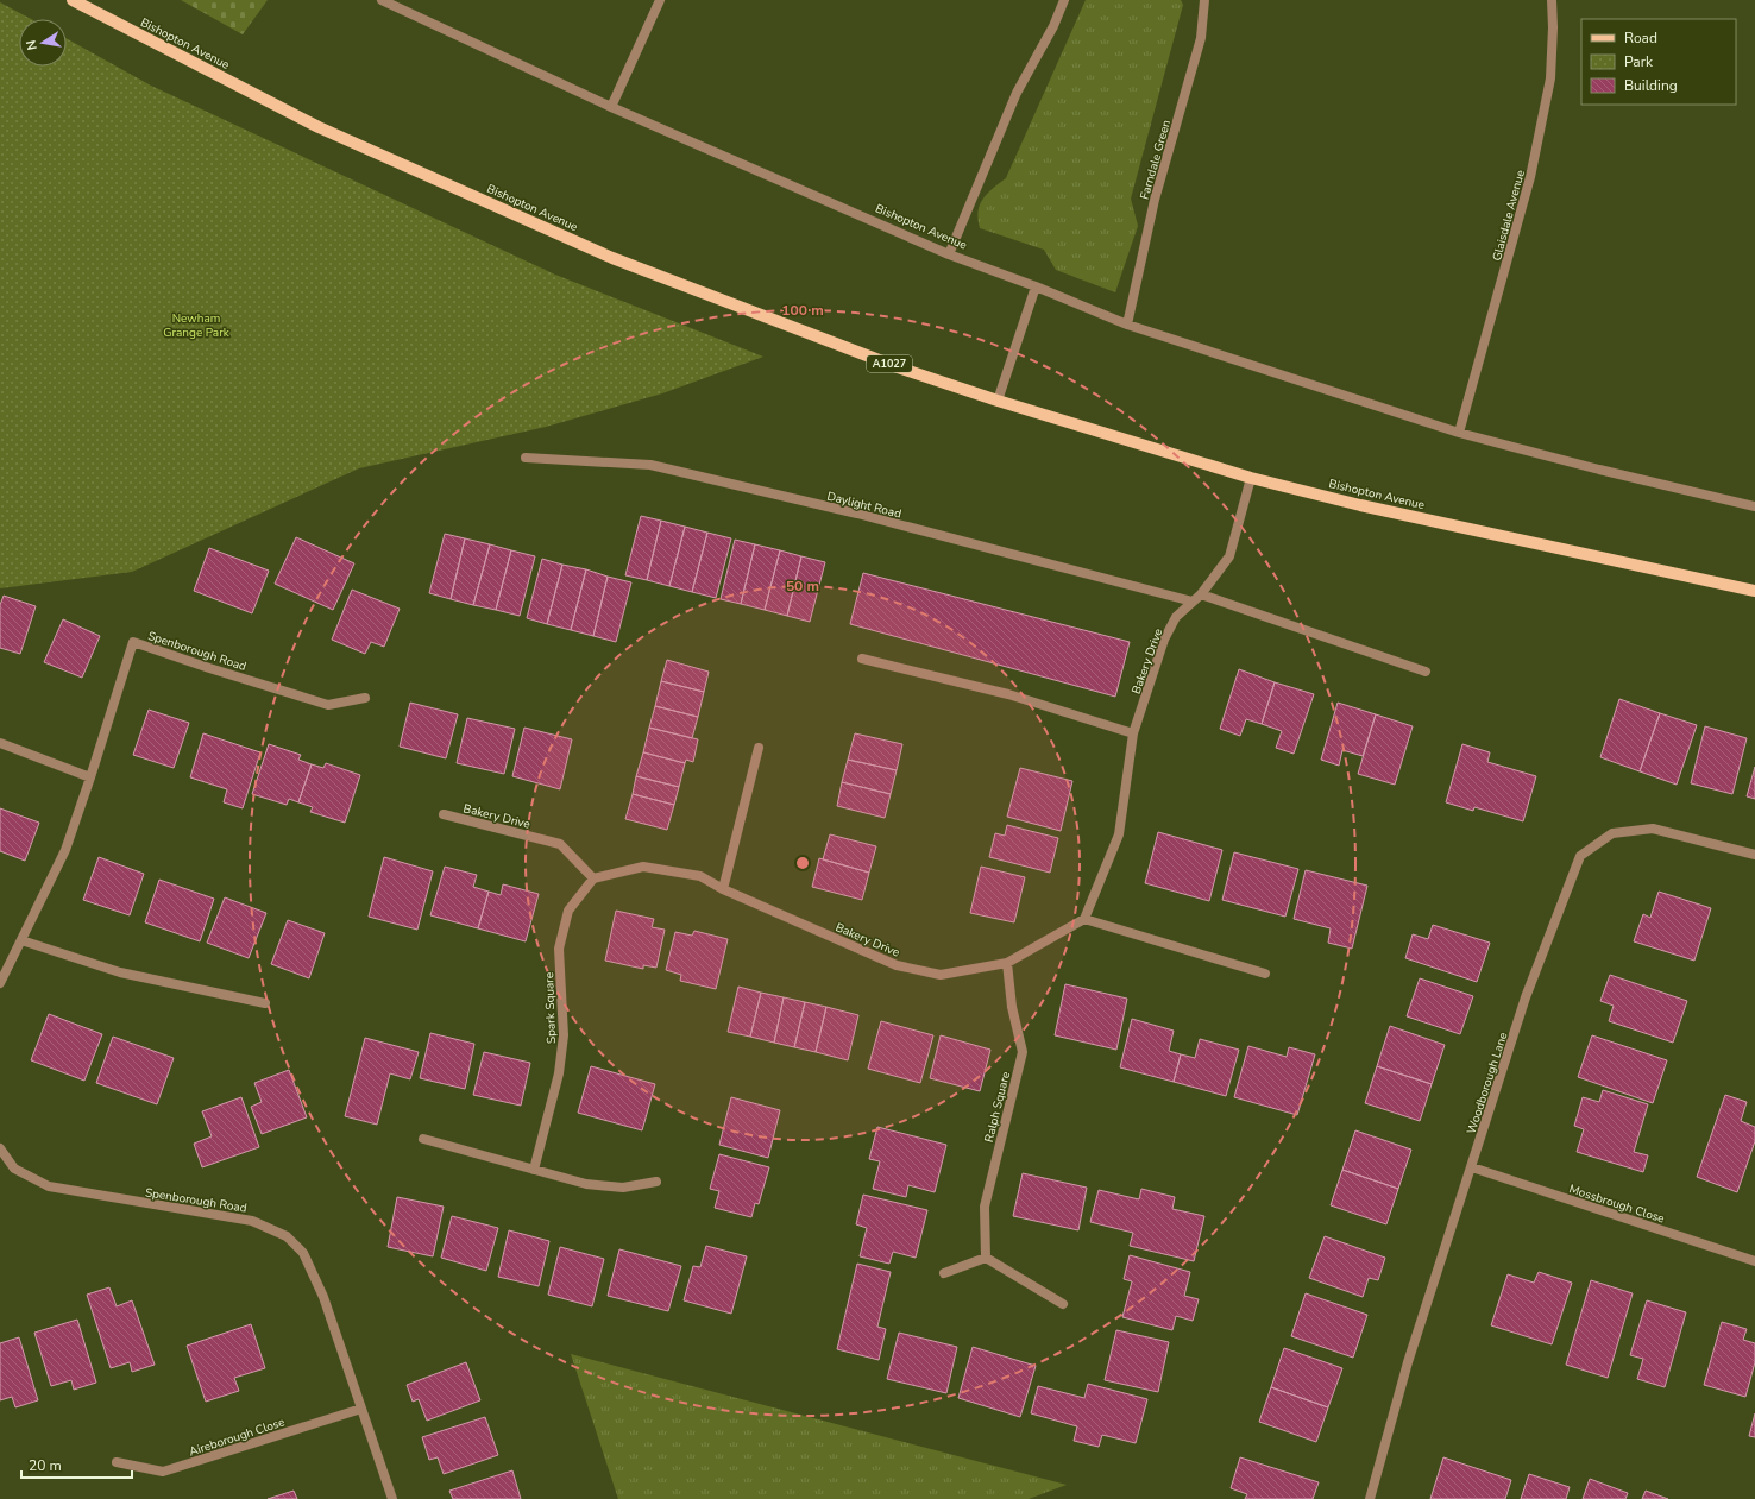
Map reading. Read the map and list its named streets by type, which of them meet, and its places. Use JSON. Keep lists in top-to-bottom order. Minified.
{"streets":{"main road":["Bishopton Avenue","A1027"],"street":["Farndale Green","Glaisdale Avenue","Daylight Road","Spenborough Road","Bakery Drive","Spark Square","Woodborough Lane","Ralph Square","Mossbrough Close","Aireborough Close"]},"crossings":[["Bishopton Avenue","Farndale Green"],["Bishopton Avenue","Glaisdale Avenue"],["Bishopton Avenue","Bakery Drive"],["Daylight Road","Bakery Drive"],["Spenborough Road","Aireborough Close"],["Bakery Drive","Spark Square"],["Bakery Drive","Ralph Square"],["Woodborough Lane","Mossbrough Close"]],"parks":["Newham Grange Park"],"legend":["Road","Park","Building"],"scale_bar":"20 m","north":"left","rings":["100 m","50 m"]}
